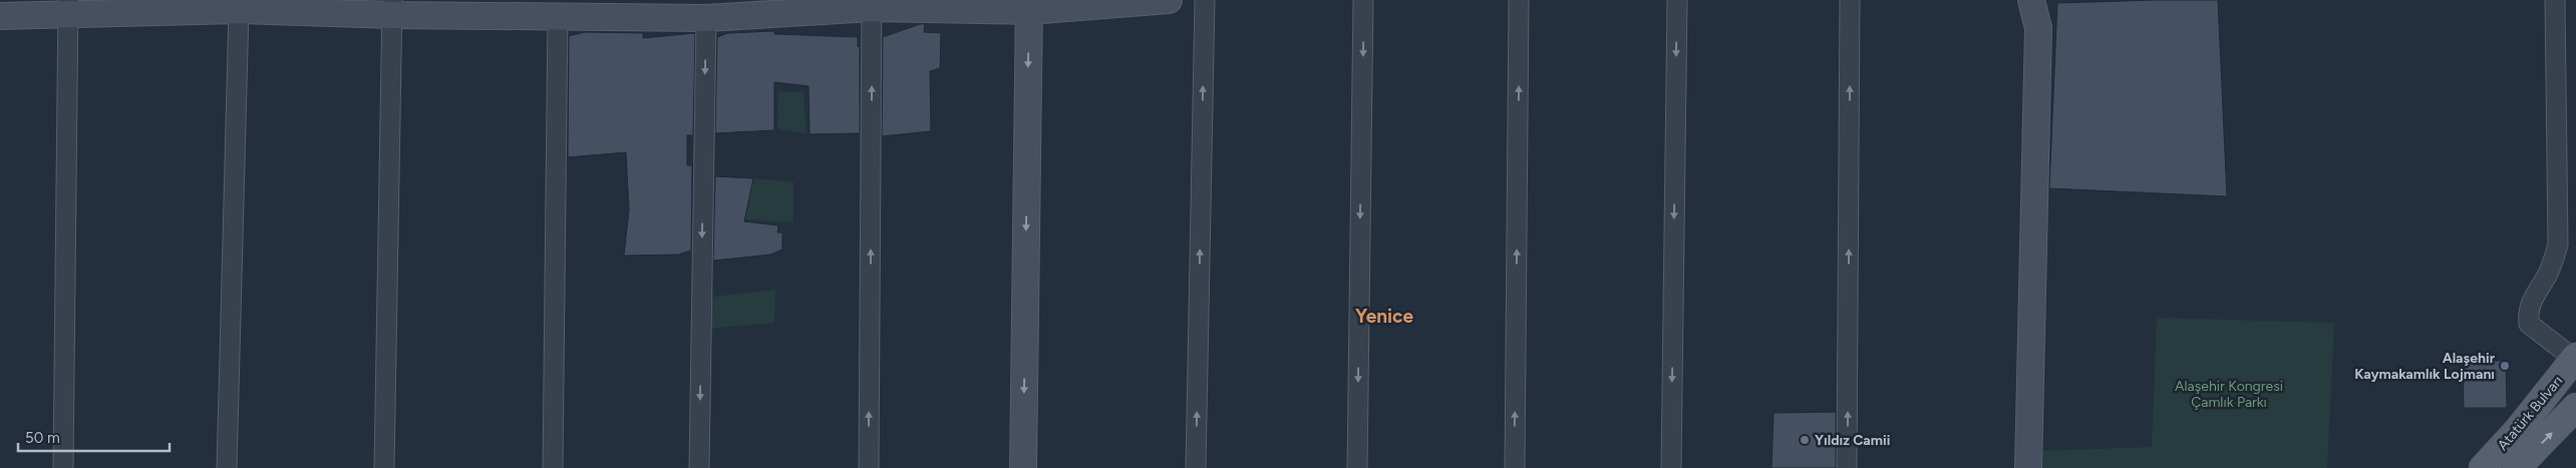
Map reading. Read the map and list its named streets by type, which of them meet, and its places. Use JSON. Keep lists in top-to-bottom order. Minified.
{"streets":{"main road":["Atatürk Bulvarı"]},"districts":["Yenice"],"parks":["Alaşehir Kongresi Çamlık Parkı"],"places":["Alaşehir Kaymakamlık Lojmanı","Yıldız Camii"],"scale_bar":"50 m"}
